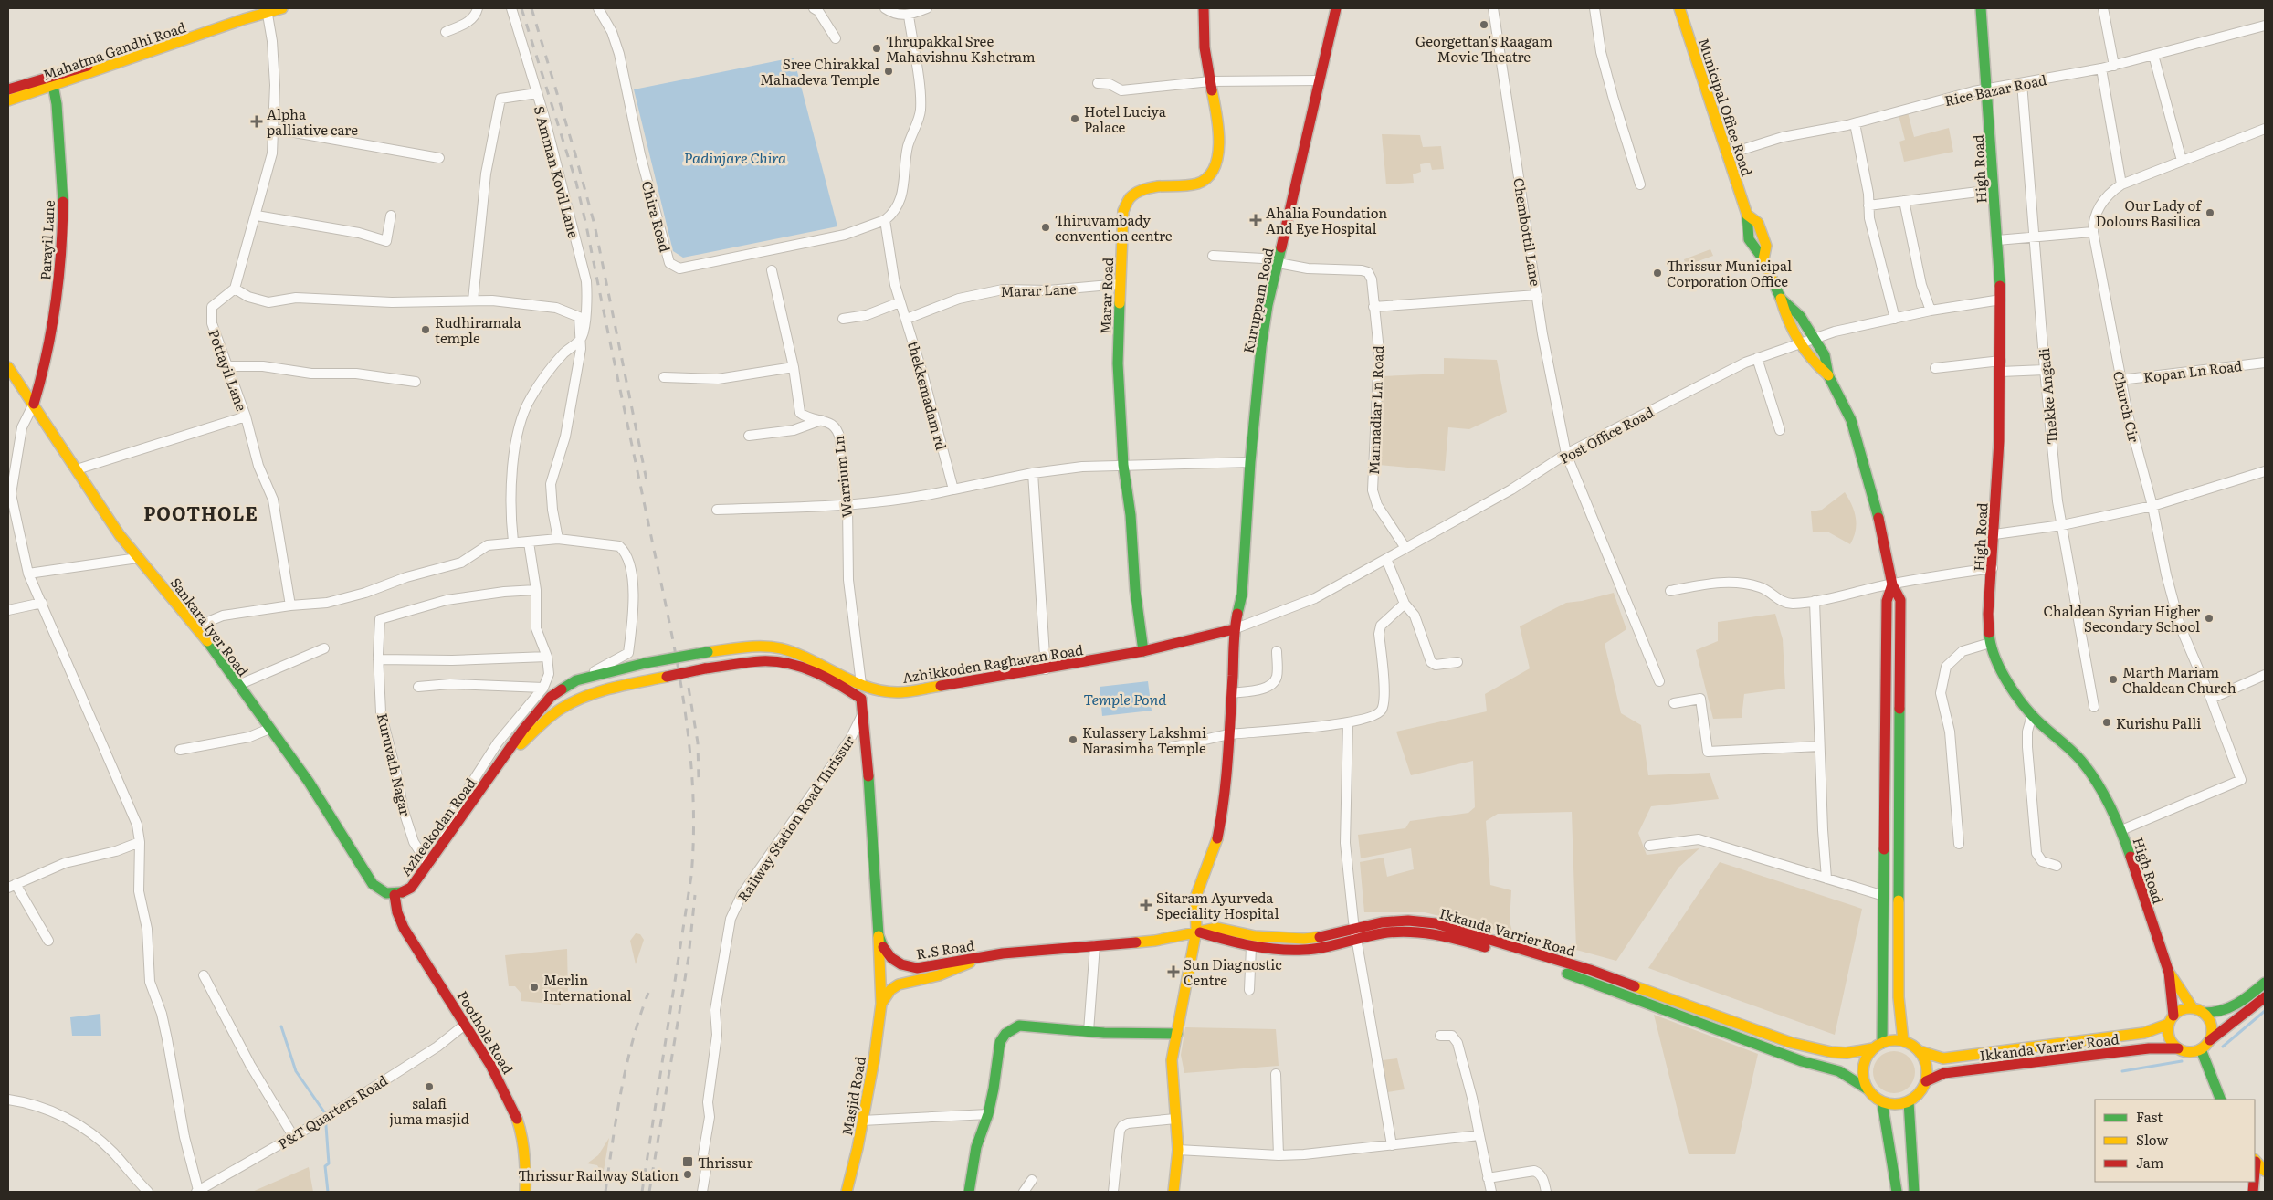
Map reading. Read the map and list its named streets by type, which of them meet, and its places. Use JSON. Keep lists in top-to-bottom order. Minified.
{"streets":{"main road":["Mahatma Gandhi Road","Municipal Office Road","High Road","Parayil Lane","Marar Road","Kuruppam Road","Sankara Iyer Road","Azhikkoden Raghavan Road","Azheekodan Road","Ikkanda Varrier Road","R.S Road","Poothole Road","Masjid Road"],"street":["Rice Bazar Road","S Amman Kovil Lane","Chira Road","Chembottil Lane","Marar Lane","Pottayil Lane","Kopan Ln Road","thekkemadam rd","Thekke Angadi","Church Cir","Mannadiar Ln Road","Post Office Road","Warrium Ln","Kuruvath Nagar","Railway Station Road Thrissur","P&T Quarters Road"]},"crossings":[["Mahatma Gandhi Road","Parayil Lane"],["Rice Bazar Road","Municipal Office Road"],["Rice Bazar Road","High Road"],["Rice Bazar Road","Thekke Angadi"],["Municipal Office Road","Post Office Road"],["High Road","Church Cir"],["High Road","Post Office Road"],["High Road","Ikkanda Varrier Road"],["Chira Road","thekkemadam rd"],["Chembottil Lane","Post Office Road"],["Parayil Lane","Sankara Iyer Road"],["Marar Lane","Marar Road"],["Marar Lane","thekkemadam rd"],["Marar Road","Azhikkoden Raghavan Road"],["Kuruppam Road","Mannadiar Ln Road"],["Kuruppam Road","Post Office Road"],["Kuruppam Road","Azhikkoden Raghavan Road"],["Kuruppam Road","Ikkanda Varrier Road"],["Kuruppam Road","R.S Road"],["Kopan Ln Road","Church Cir"],["Mannadiar Ln Road","Post Office Road"],["Post Office Road","Azhikkoden Raghavan Road"],["Warrium Ln","Azhikkoden Raghavan Road"],["Warrium Ln","R.S Road"],["Sankara Iyer Road","Azheekodan Road"],["Sankara Iyer Road","Poothole Road"],["Azhikkoden Raghavan Road","Azheekodan Road"],["Azhikkoden Raghavan Road","R.S Road"],["Kuruvath Nagar","Azheekodan Road"],["Railway Station Road Thrissur","R.S Road"],["Azheekodan Road","R.S Road"],["Azheekodan Road","Poothole Road"],["Ikkanda Varrier Road","R.S Road"],["R.S Road","Masjid Road"],["Poothole Road","P&T Quarters Road"]],"districts":["POOTHOLE"],"water":["Padinjare Chira","Temple Pond"],"places":{"other":["Georgettan's Raagam Movie Theatre","Thrupakkal Sree Mahavishnu Kshetram","Sree Chirakkal Mahadeva Temple","Hotel Luciya Palace","Our Lady of Dolours Basilica","Thiruvambady convention centre","Thrissur Municipal Corporation Office","Rudhiramala temple","Chaldean Syrian Higher Secondary School","Marth Mariam Chaldean Church","Kurishu Palli","Kulassery Lakshmi Narasimha Temple","Merlin International","salafi juma masjid","Thrissur Railway Station"],"health":["Alpha palliative care","Ahalia Foundation And Eye Hospital","Sitaram Ayurveda Speciality Hospital","Sun Diagnostic Centre"],"transit":["Thrissur"]},"legend":["Fast","Slow","Jam"]}
